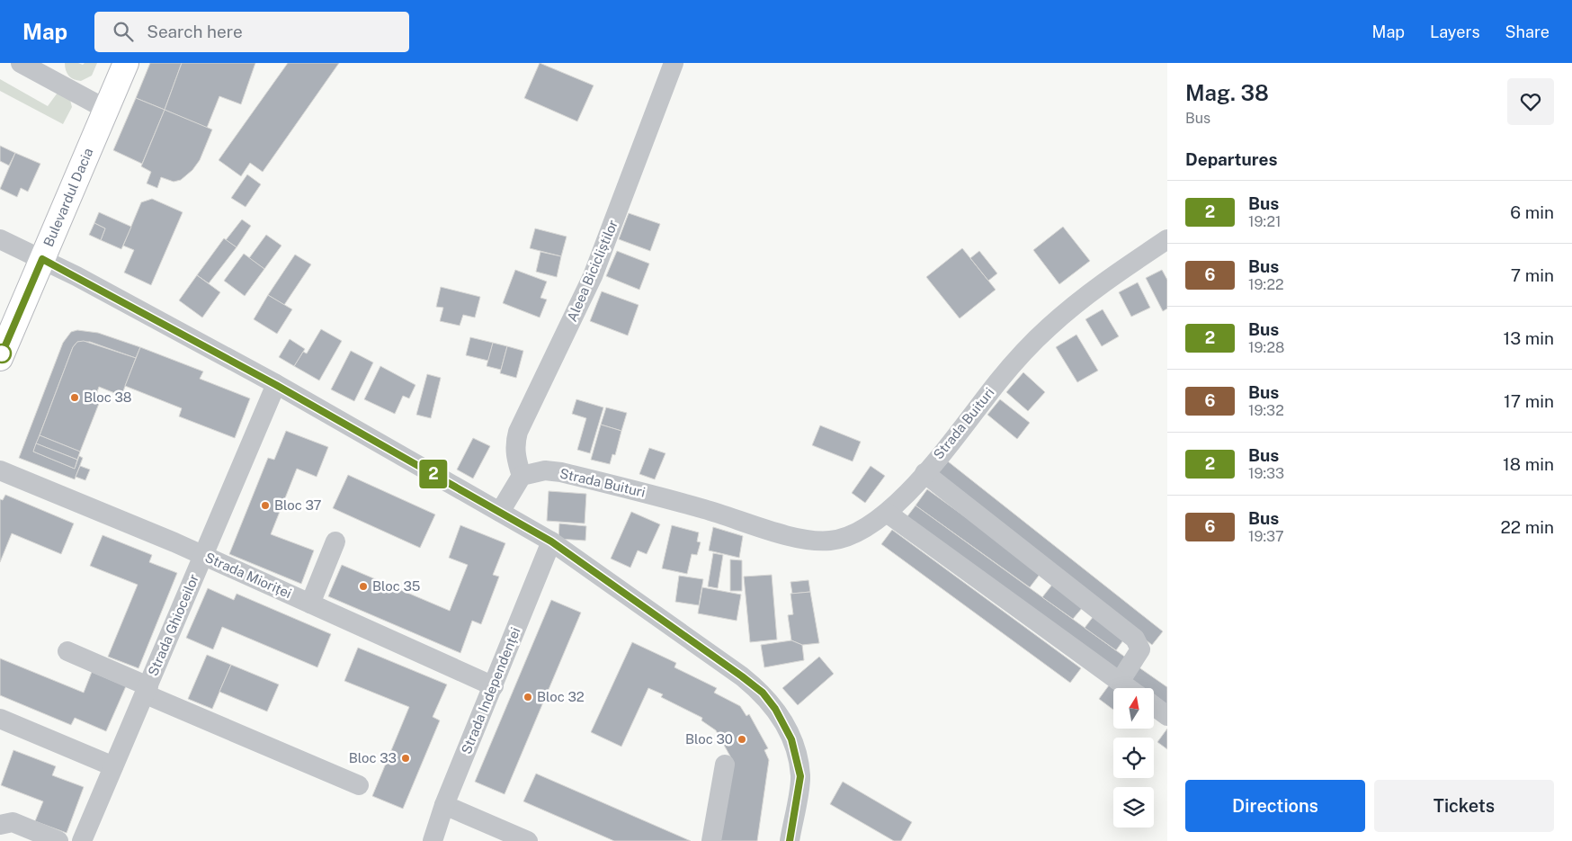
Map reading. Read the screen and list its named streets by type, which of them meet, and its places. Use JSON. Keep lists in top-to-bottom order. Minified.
{"streets":{"main road":["Bulevardul Dacia"],"street":["Aleea Bicicliștilor","Strada Buituri","Strada Mioriței","Strada Ghioceilor","Strada Independenței"]},"crossings":[["Aleea Bicicliștilor","Strada Buituri"],["Strada Mioriței","Strada Ghioceilor"],["Strada Mioriței","Strada Independenței"]],"places":["Bloc 38","Bloc 37","Bloc 35","Bloc 32","Bloc 30","Bloc 33"],"lines":["bus line 2"],"north":"top","page":{"header":"Map","search":"Search here","nav":["Map","Layers","Share"],"on_map":"2","heading":[["Mag. 38","Bus"],"Departures"],"list":[{"mark":"2","name":"Bus","note":"19:21","value":"6 min"},{"mark":"6","name":"Bus","note":"19:22","value":"7 min"},{"mark":"2","name":"Bus","note":"19:28","value":"13 min"},{"mark":"6","name":"Bus","note":"19:32","value":"17 min"},{"mark":"2","name":"Bus","note":"19:33","value":"18 min"},{"mark":"6","name":"Bus","note":"19:37","value":"22 min"}],"buttons":["Directions","Tickets"]}}
